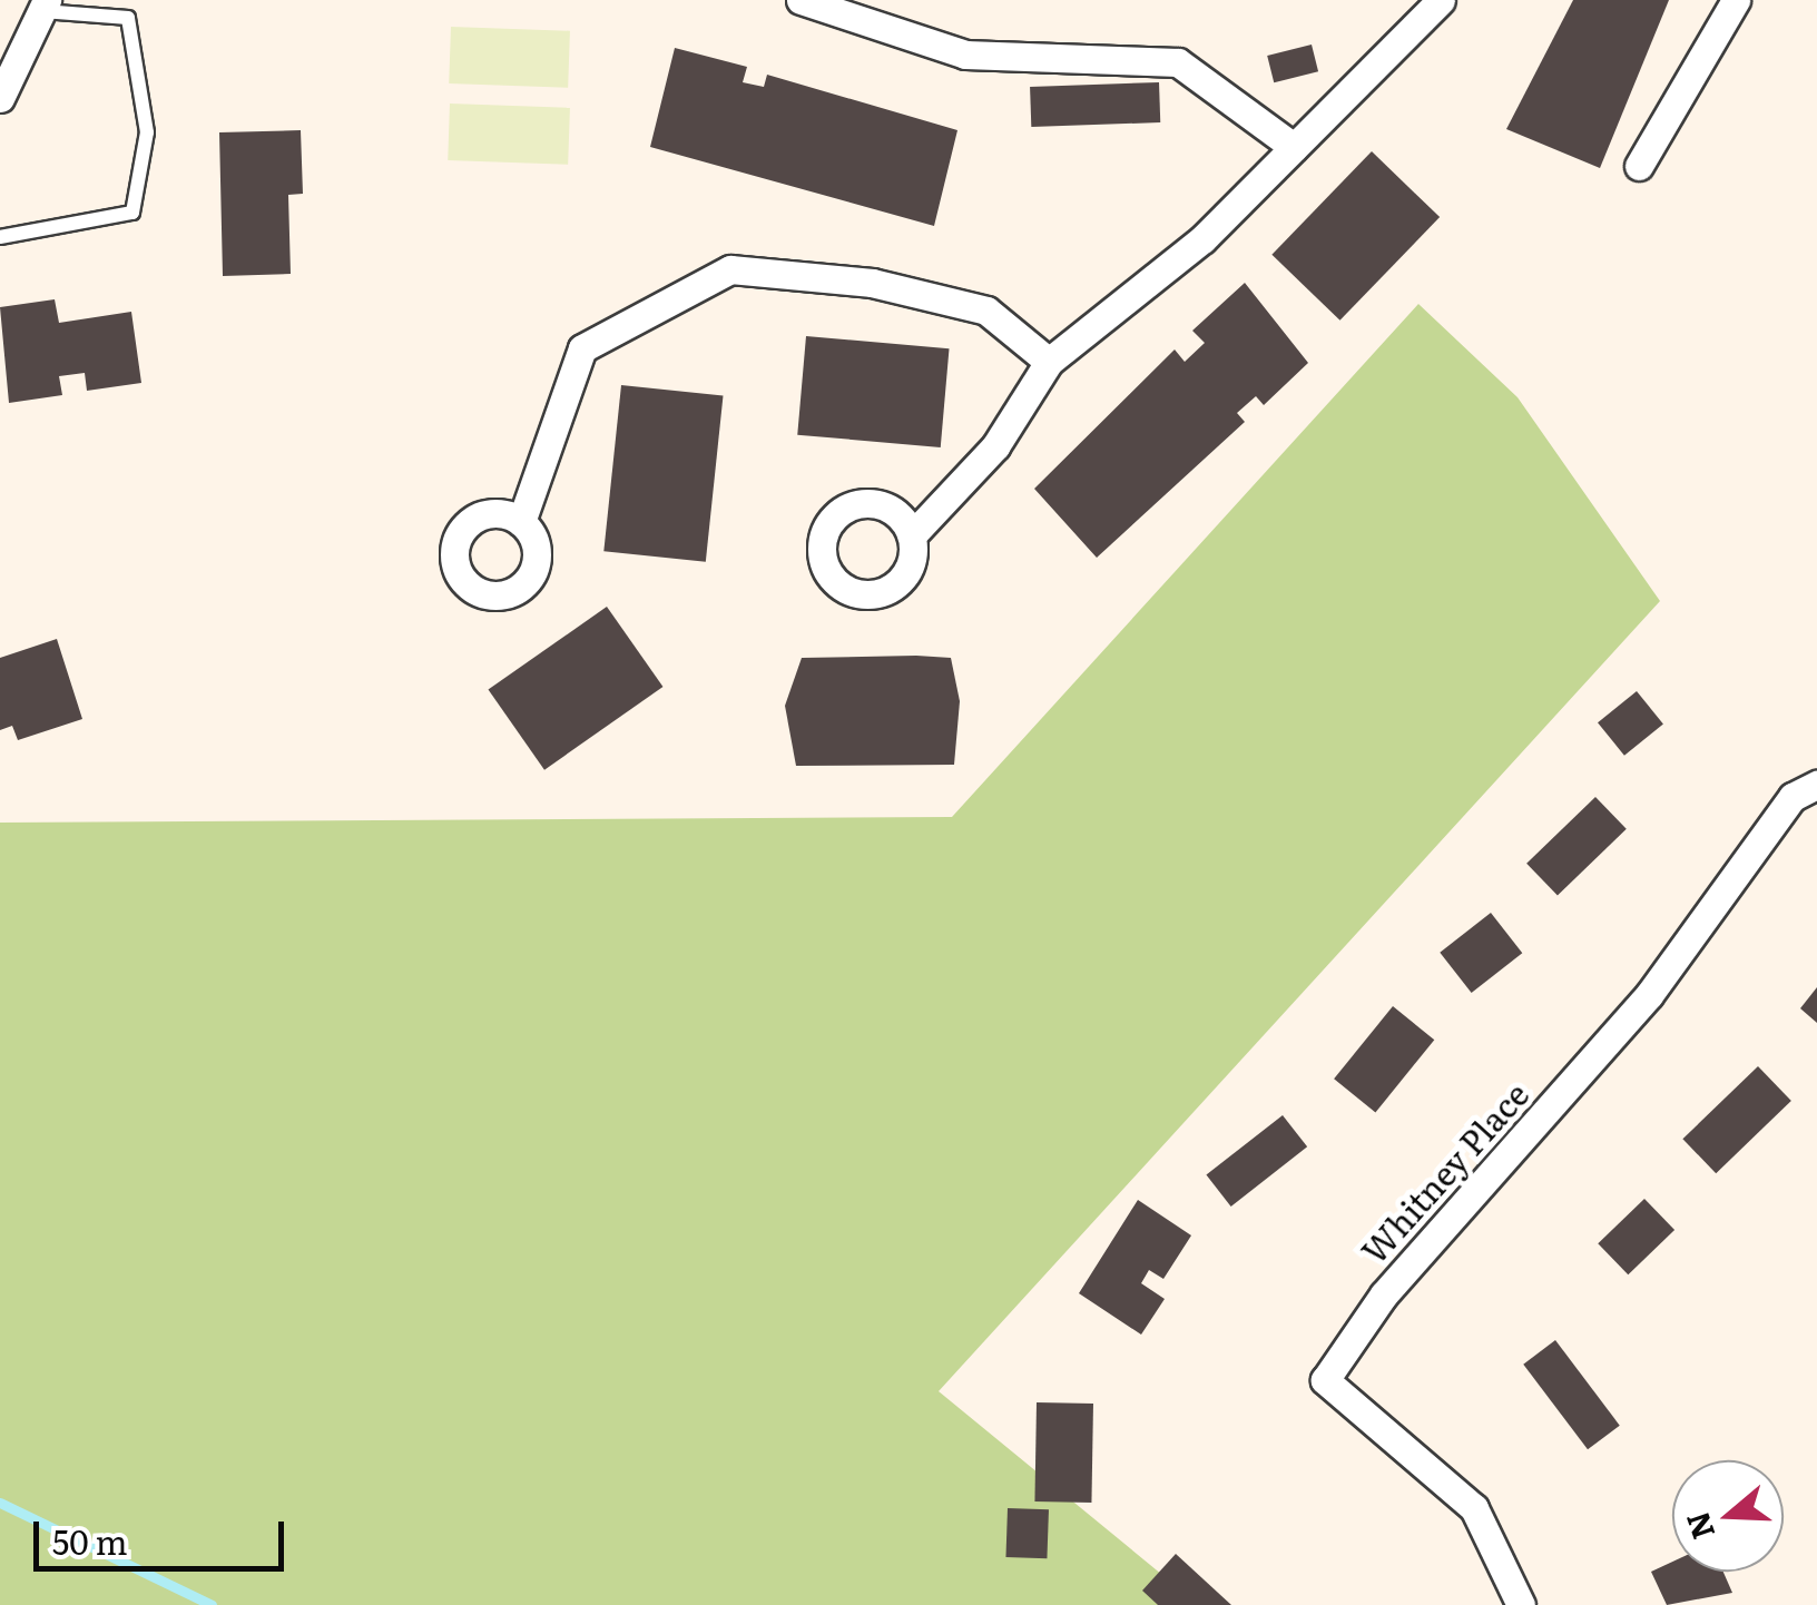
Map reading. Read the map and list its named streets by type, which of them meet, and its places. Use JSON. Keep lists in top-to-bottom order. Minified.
{"streets":{"street":["Whitney Place"]},"scale_bar":"50 m","north":"left"}
